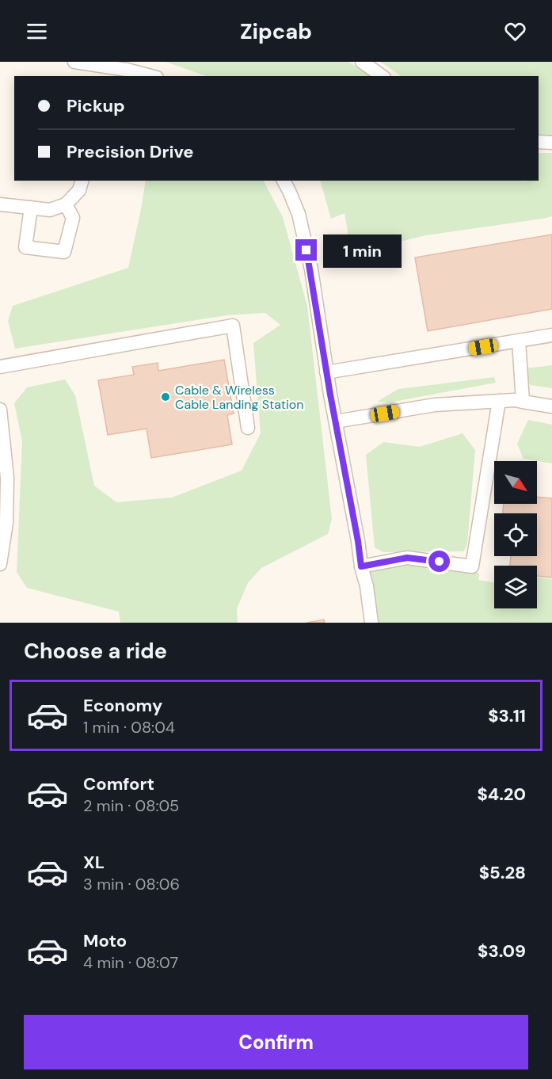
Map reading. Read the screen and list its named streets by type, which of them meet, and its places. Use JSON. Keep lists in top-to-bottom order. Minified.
{"places":["Cable & Wireless Cable Landing Station"],"north":"bottom right","page":{"header":"Zipcab","banner":["Pickup","Precision Drive"],"bubble":"1 min","heading":"Choose a ride","list":[{"name":"Economy","note":"1 min · 08:04","value":"$3.11"},{"name":"Comfort","note":"2 min · 08:05","value":"$4.20"},{"name":"XL","note":"3 min · 08:06","value":"$5.28"},{"name":"Moto","note":"4 min · 08:07","value":"$3.09"}],"buttons":"Confirm"}}
